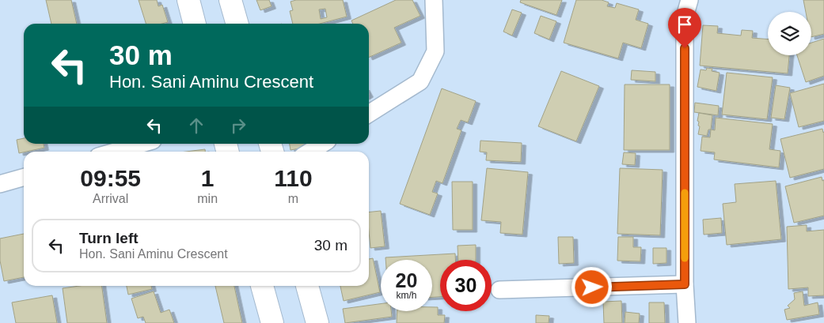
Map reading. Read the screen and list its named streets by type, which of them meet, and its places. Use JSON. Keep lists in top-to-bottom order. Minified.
{"page":{"turn":["30 m","Hon. Sani Aminu Crescent"],"eta":["09:55","Arrival","1","min","110","m"],"list":[{"name":"Turn left","note":"Hon. Sani Aminu Crescent","value":"30 m"}],"speed":"20 km/h","limit":"30"}}
